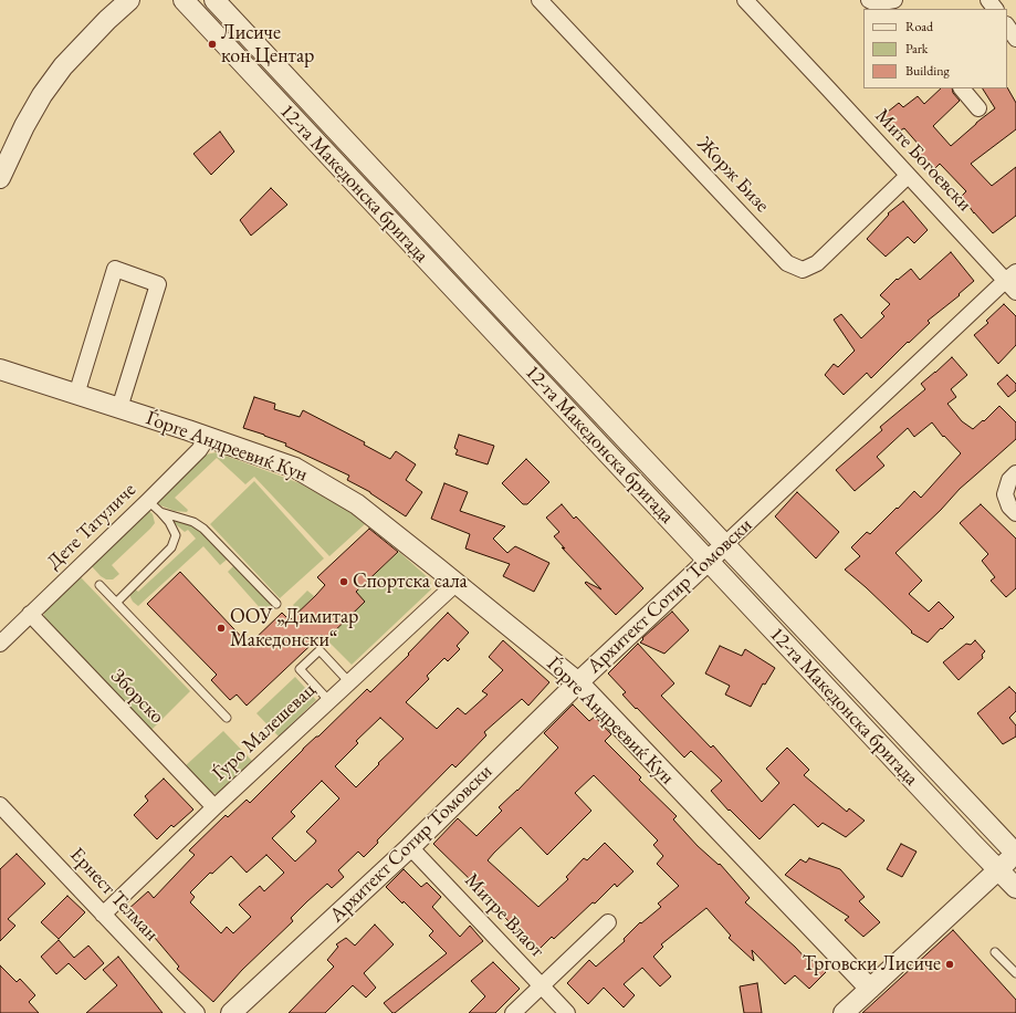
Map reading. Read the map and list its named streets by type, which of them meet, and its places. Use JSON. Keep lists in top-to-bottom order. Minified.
{"streets":{"street":["Мите Богоевски","Жорж Бизе","12-та Македонска бригада","Ѓорге Андреевиќ Кун","Дете Татуличе","Архитект Сотир Томовски","Зборско","Ѓуро Малешевац","Ернест Телман","Митре Влаот"]},"crossings":[["Мите Богоевски","Жорж Бизе"],["Мите Богоевски","Архитект Сотир Томовски"],["12-та Македонска бригада","Архитект Сотир Томовски"],["Ѓорге Андреевиќ Кун","Дете Татуличе"],["Ѓорге Андреевиќ Кун","Архитект Сотир Томовски"],["Ѓорге Андреевиќ Кун","Ѓуро Малешевац"],["Дете Татуличе","Зборско"],["Архитект Сотир Томовски","Митре Влаот"],["Зборско","Ѓуро Малешевац"],["Ѓуро Малешевац","Ернест Телман"]],"places":["Лисиче кон Центар","Спортска сала","ООУ „Димитар Македонски“","Трговски Лисиче"],"legend":["Road","Park","Building"]}
